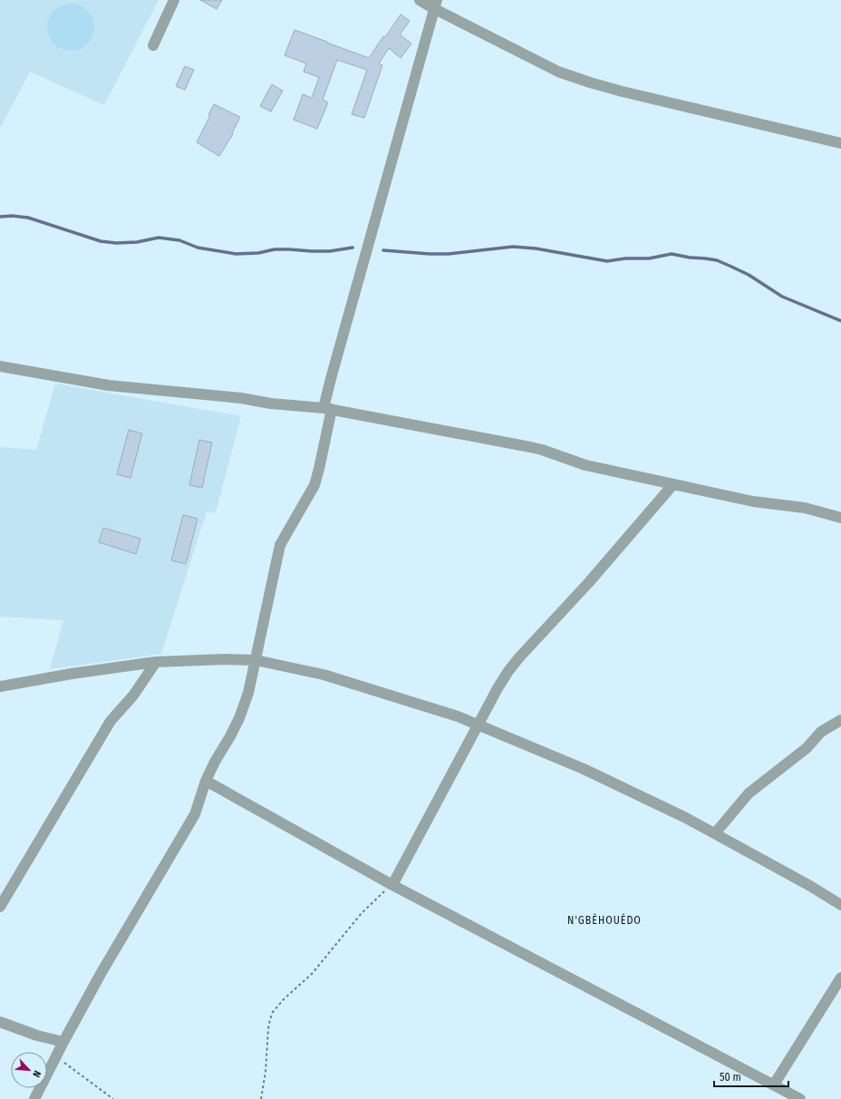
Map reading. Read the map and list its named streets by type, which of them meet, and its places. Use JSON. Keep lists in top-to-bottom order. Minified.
{"districts":["N'GBÈHOUÉDO"],"scale_bar":"50 m","north":"bottom right"}
